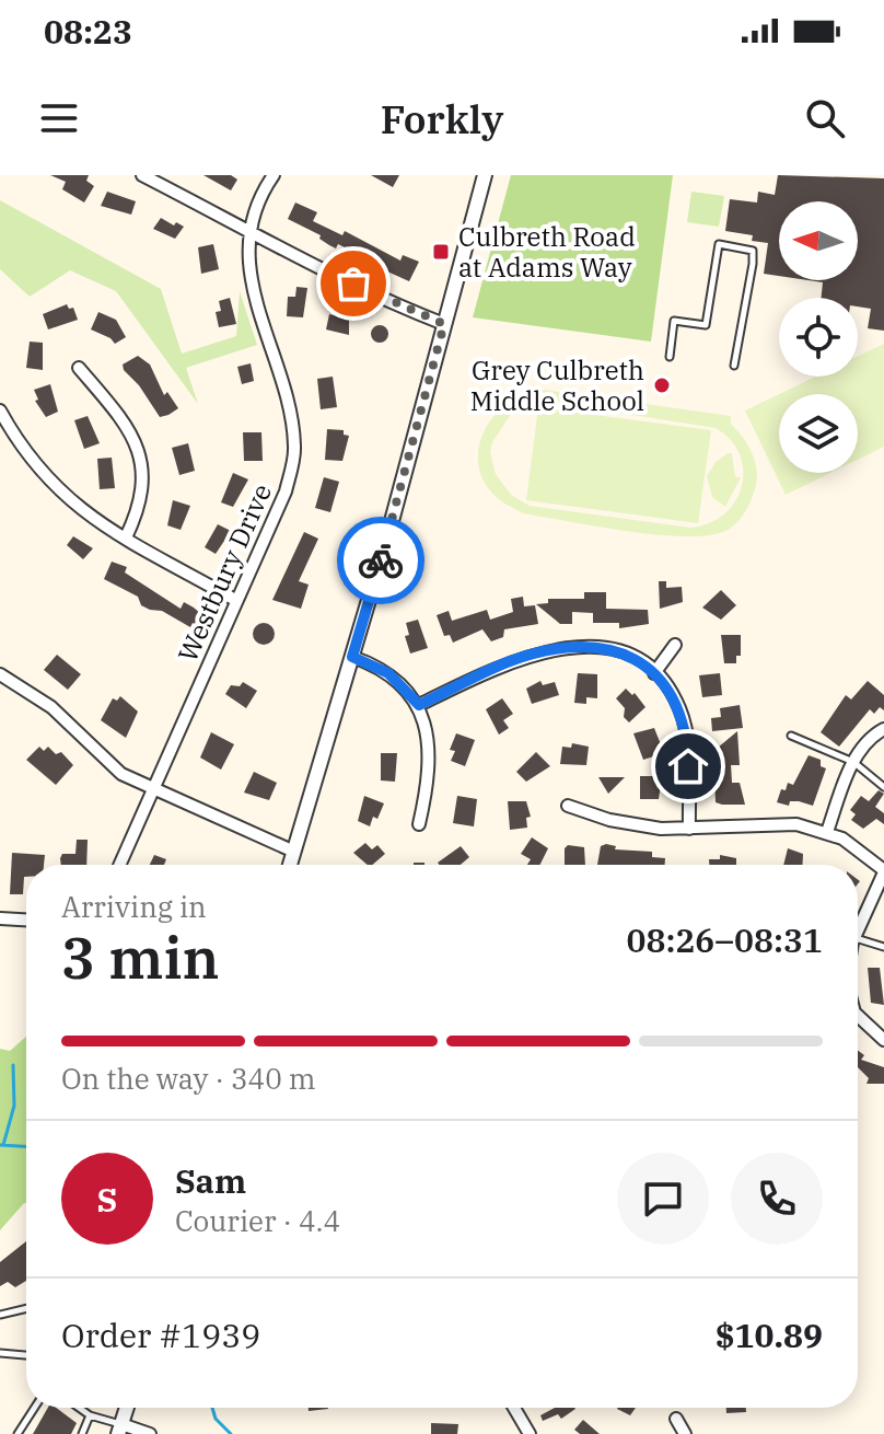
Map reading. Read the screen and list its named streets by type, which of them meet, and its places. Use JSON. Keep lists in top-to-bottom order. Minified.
{"streets":{"street":["Westbury Drive"]},"places":{"transit":["Culbreth Road at Adams Way"],"other":["Grey Culbreth Middle School"]},"north":"left","page":{"status":"08:23","header":"Forkly","heading":["3 min","Arriving in","08:26–08:31"],"panel":["Sam","Courier · 4.4","Order #1939","$10.89"],"bar":"On the way · 340 m","round":"S"}}
